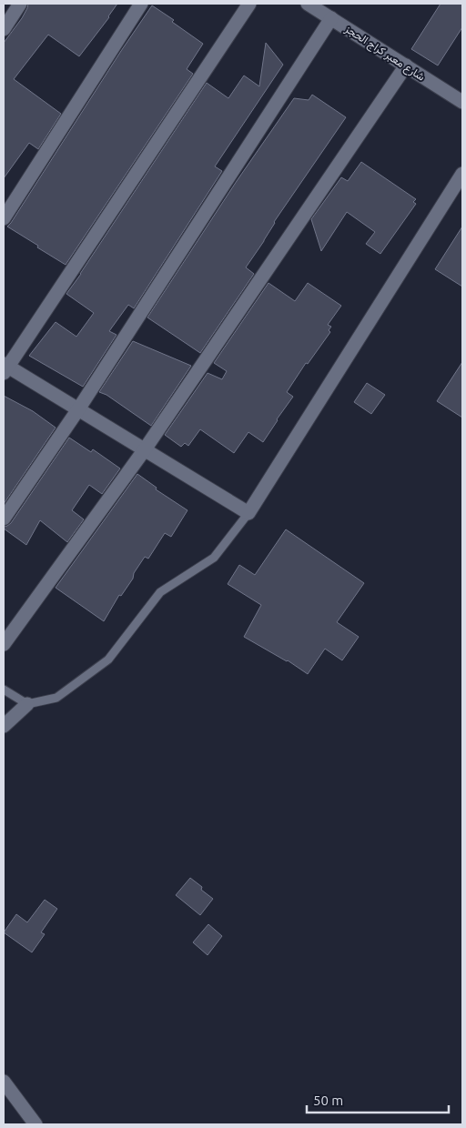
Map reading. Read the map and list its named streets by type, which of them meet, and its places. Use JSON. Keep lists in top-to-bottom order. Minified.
{"streets":{"street":["شارع معبر كراج الحجز"]},"scale_bar":"50 m"}
